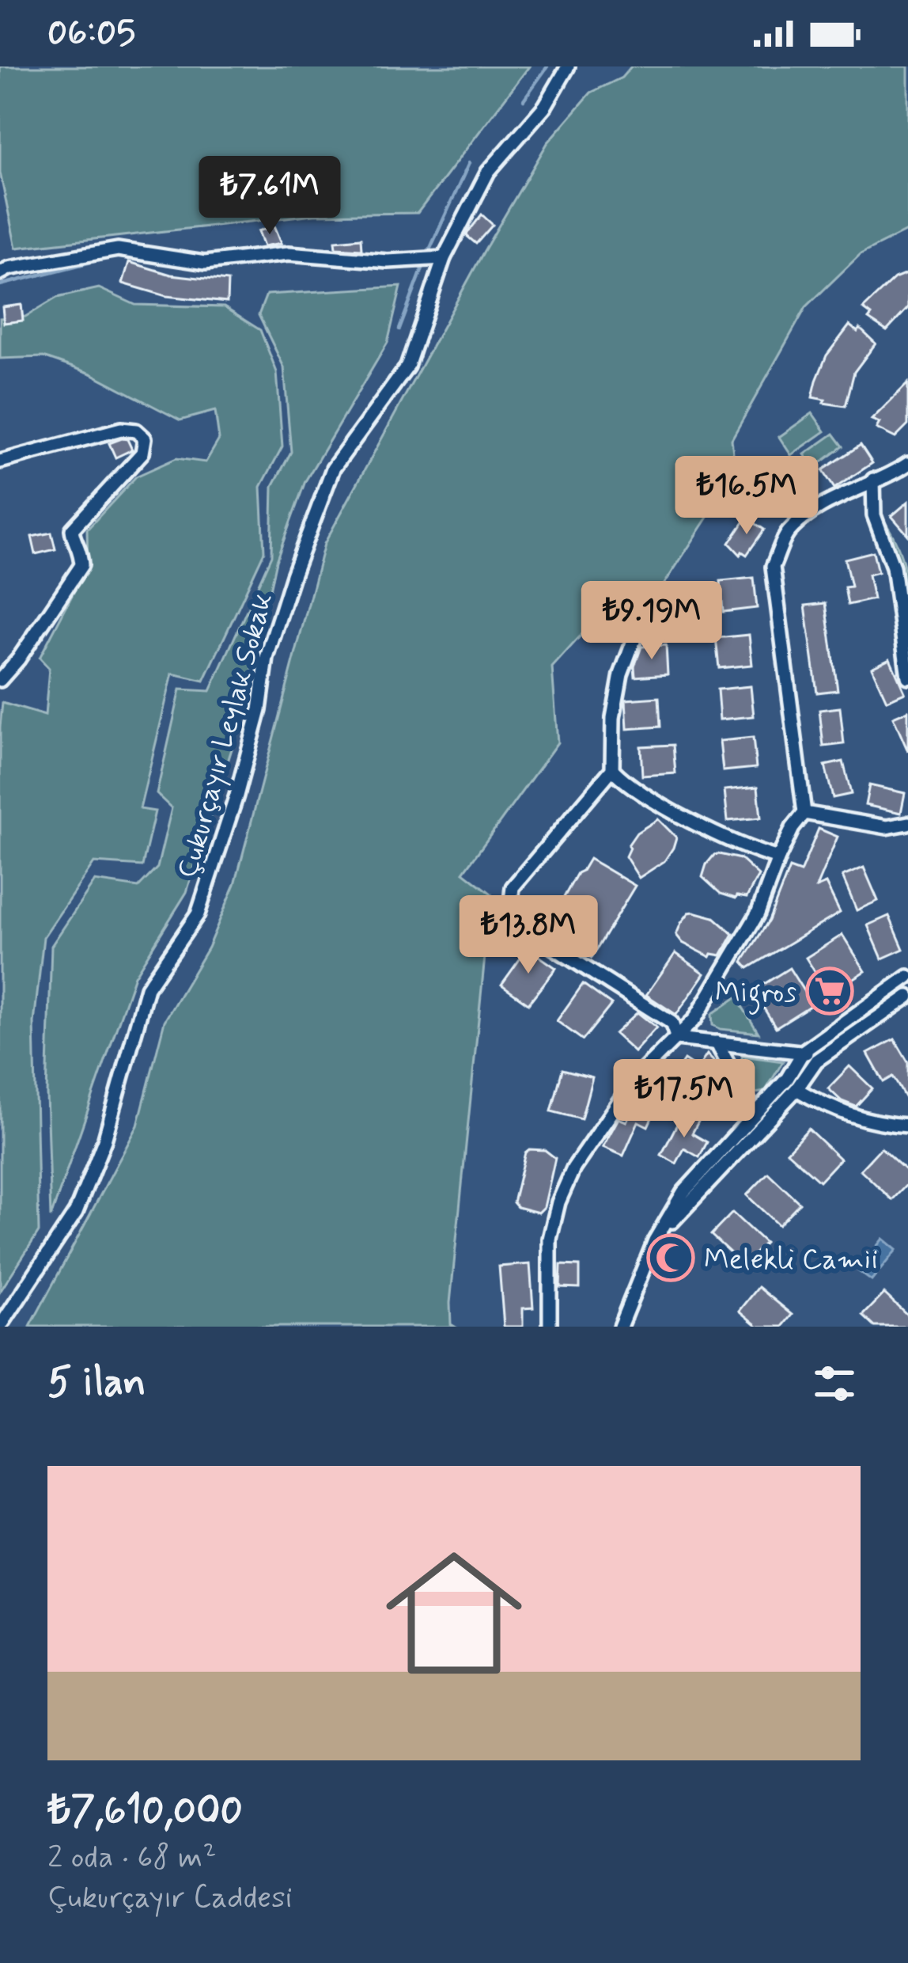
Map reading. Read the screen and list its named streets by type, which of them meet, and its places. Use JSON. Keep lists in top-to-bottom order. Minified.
{"streets":{"street":["Çukurçayır Leylak Sokak"]},"places":{"supermarket":["Migros"],"mosque":["Melekli Camii"]},"page":{"status":"06:05","price":["₺7.61M","₺16.5M","₺9.19M","₺13.8M","₺17.5M"],"heading":"5 ilan","list":[{"name":"₺7,610,000","note":"2 oda · 68 m² · Çukurçayır Caddesi"}]}}
